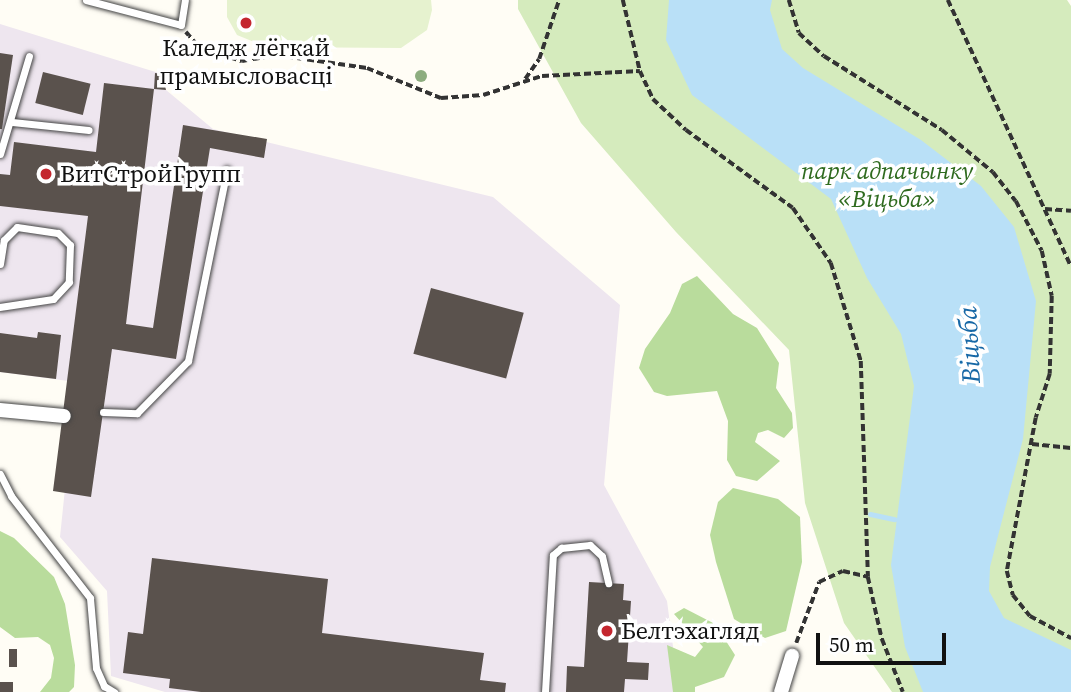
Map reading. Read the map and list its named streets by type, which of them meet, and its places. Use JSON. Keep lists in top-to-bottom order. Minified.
{"water":["Віцьба"],"parks":["парк адпачынку «Віцьба»"],"places":["Каледж лёгкай прамысловасці","ВитСтройГрупп","Белтэхагляд"],"scale_bar":"50 m"}
